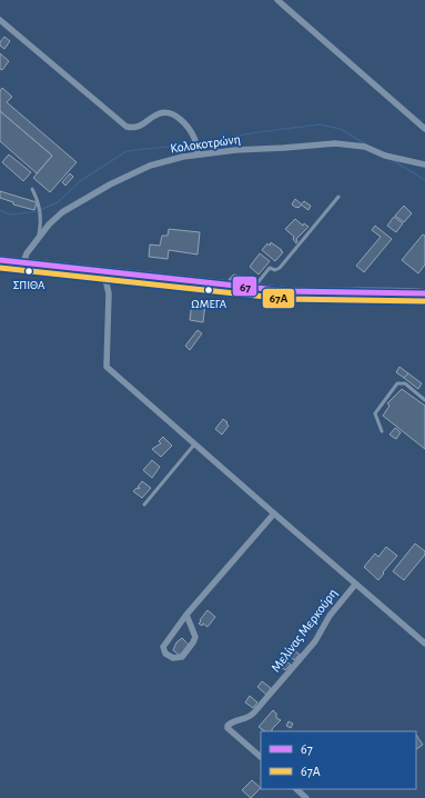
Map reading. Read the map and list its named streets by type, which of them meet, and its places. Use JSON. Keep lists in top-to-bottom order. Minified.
{"streets":{"street":["Κολοκοτρώνη","Μελίνας Μερκούρη"]},"places":["ΣΠΙΘΑ","ΩΜΕΓΑ"],"lines":["transit line 67","transit line 67Α"],"legend":["67","67Α"]}
